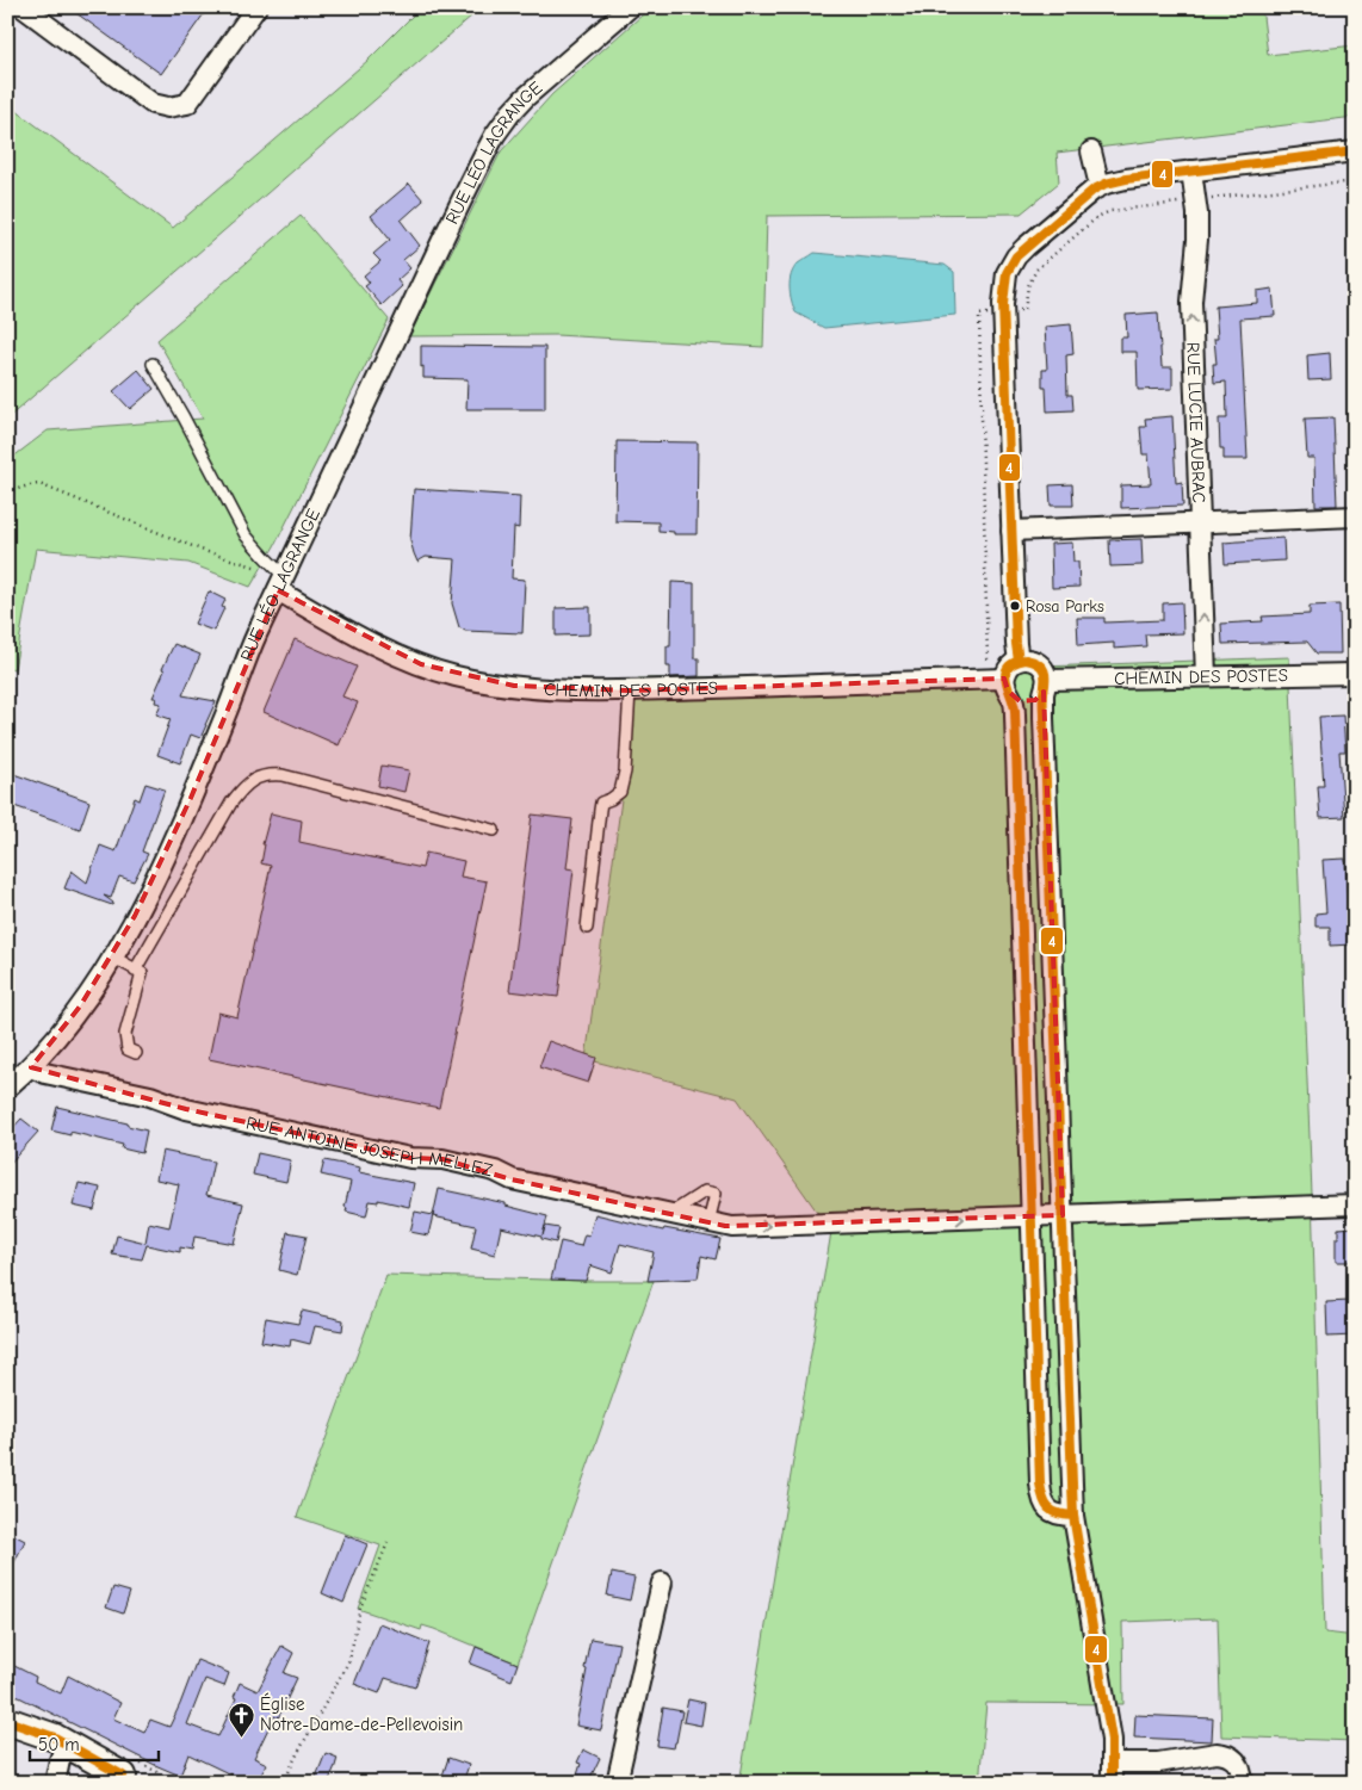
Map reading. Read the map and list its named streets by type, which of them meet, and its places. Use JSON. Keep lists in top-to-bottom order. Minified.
{"streets":{"street":["RUE LÉO LAGRANGE","RUE LUCIE AUBRAC","CHEMIN DES POSTES","RUE ANTOINE JOSEPH MELLEZ"]},"crossings":[["RUE LÉO LAGRANGE","CHEMIN DES POSTES"],["RUE LÉO LAGRANGE","RUE ANTOINE JOSEPH MELLEZ"],["RUE LUCIE AUBRAC","CHEMIN DES POSTES"]],"one_way":["RUE LUCIE AUBRAC"],"places":{"other":["Rosa Parks"],"church":["Église Notre-Dame-de-Pellevoisin"]},"lines":["transit line 4"],"scale_bar":"50 m"}
